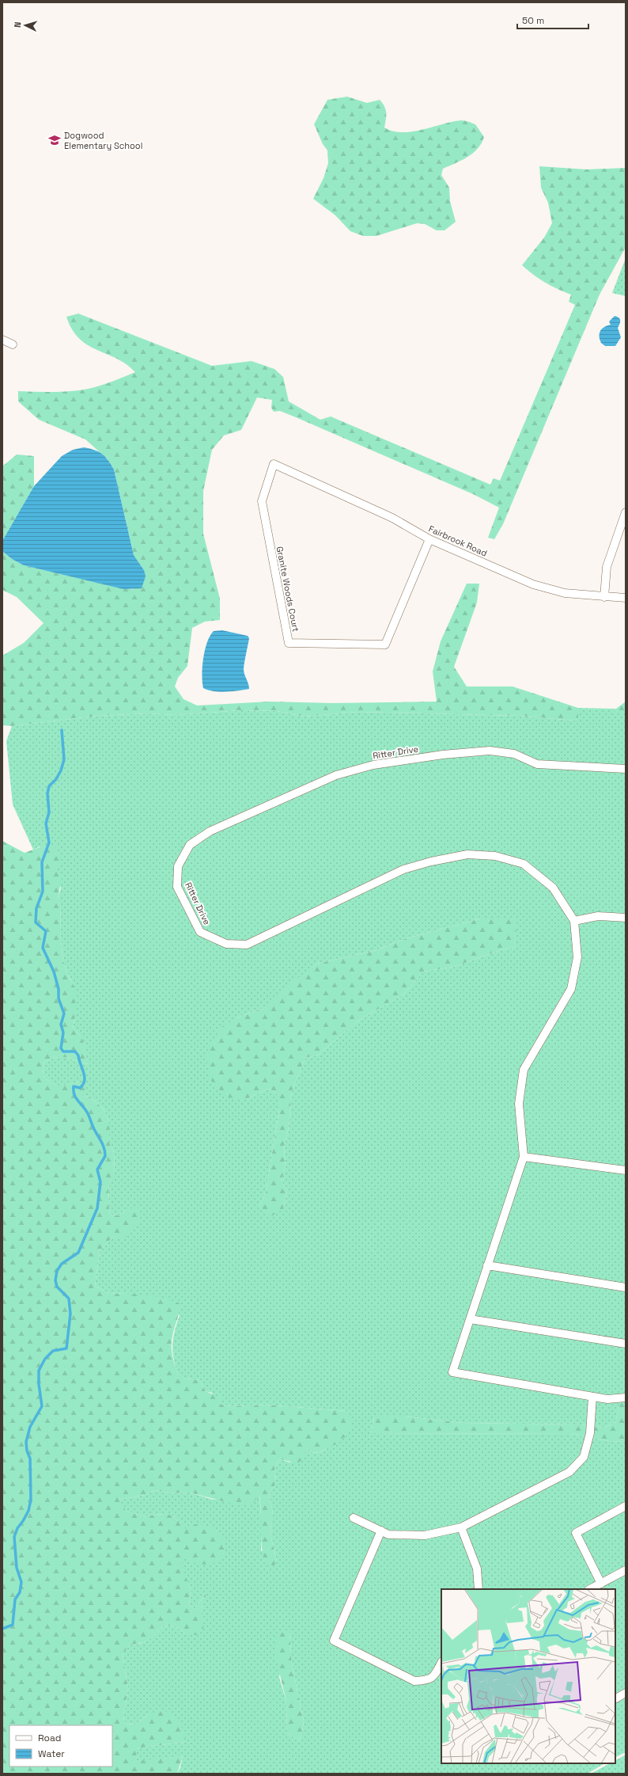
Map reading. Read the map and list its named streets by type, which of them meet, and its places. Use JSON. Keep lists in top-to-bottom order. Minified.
{"streets":{"street":["Fairbrook Road","Granite Woods Court","Ritter Drive"]},"crossings":[["Fairbrook Road","Granite Woods Court"]],"places":{"school or university":["Dogwood Elementary School"]},"legend":["Road","Water"],"scale_bar":"50 m","north":"left"}
